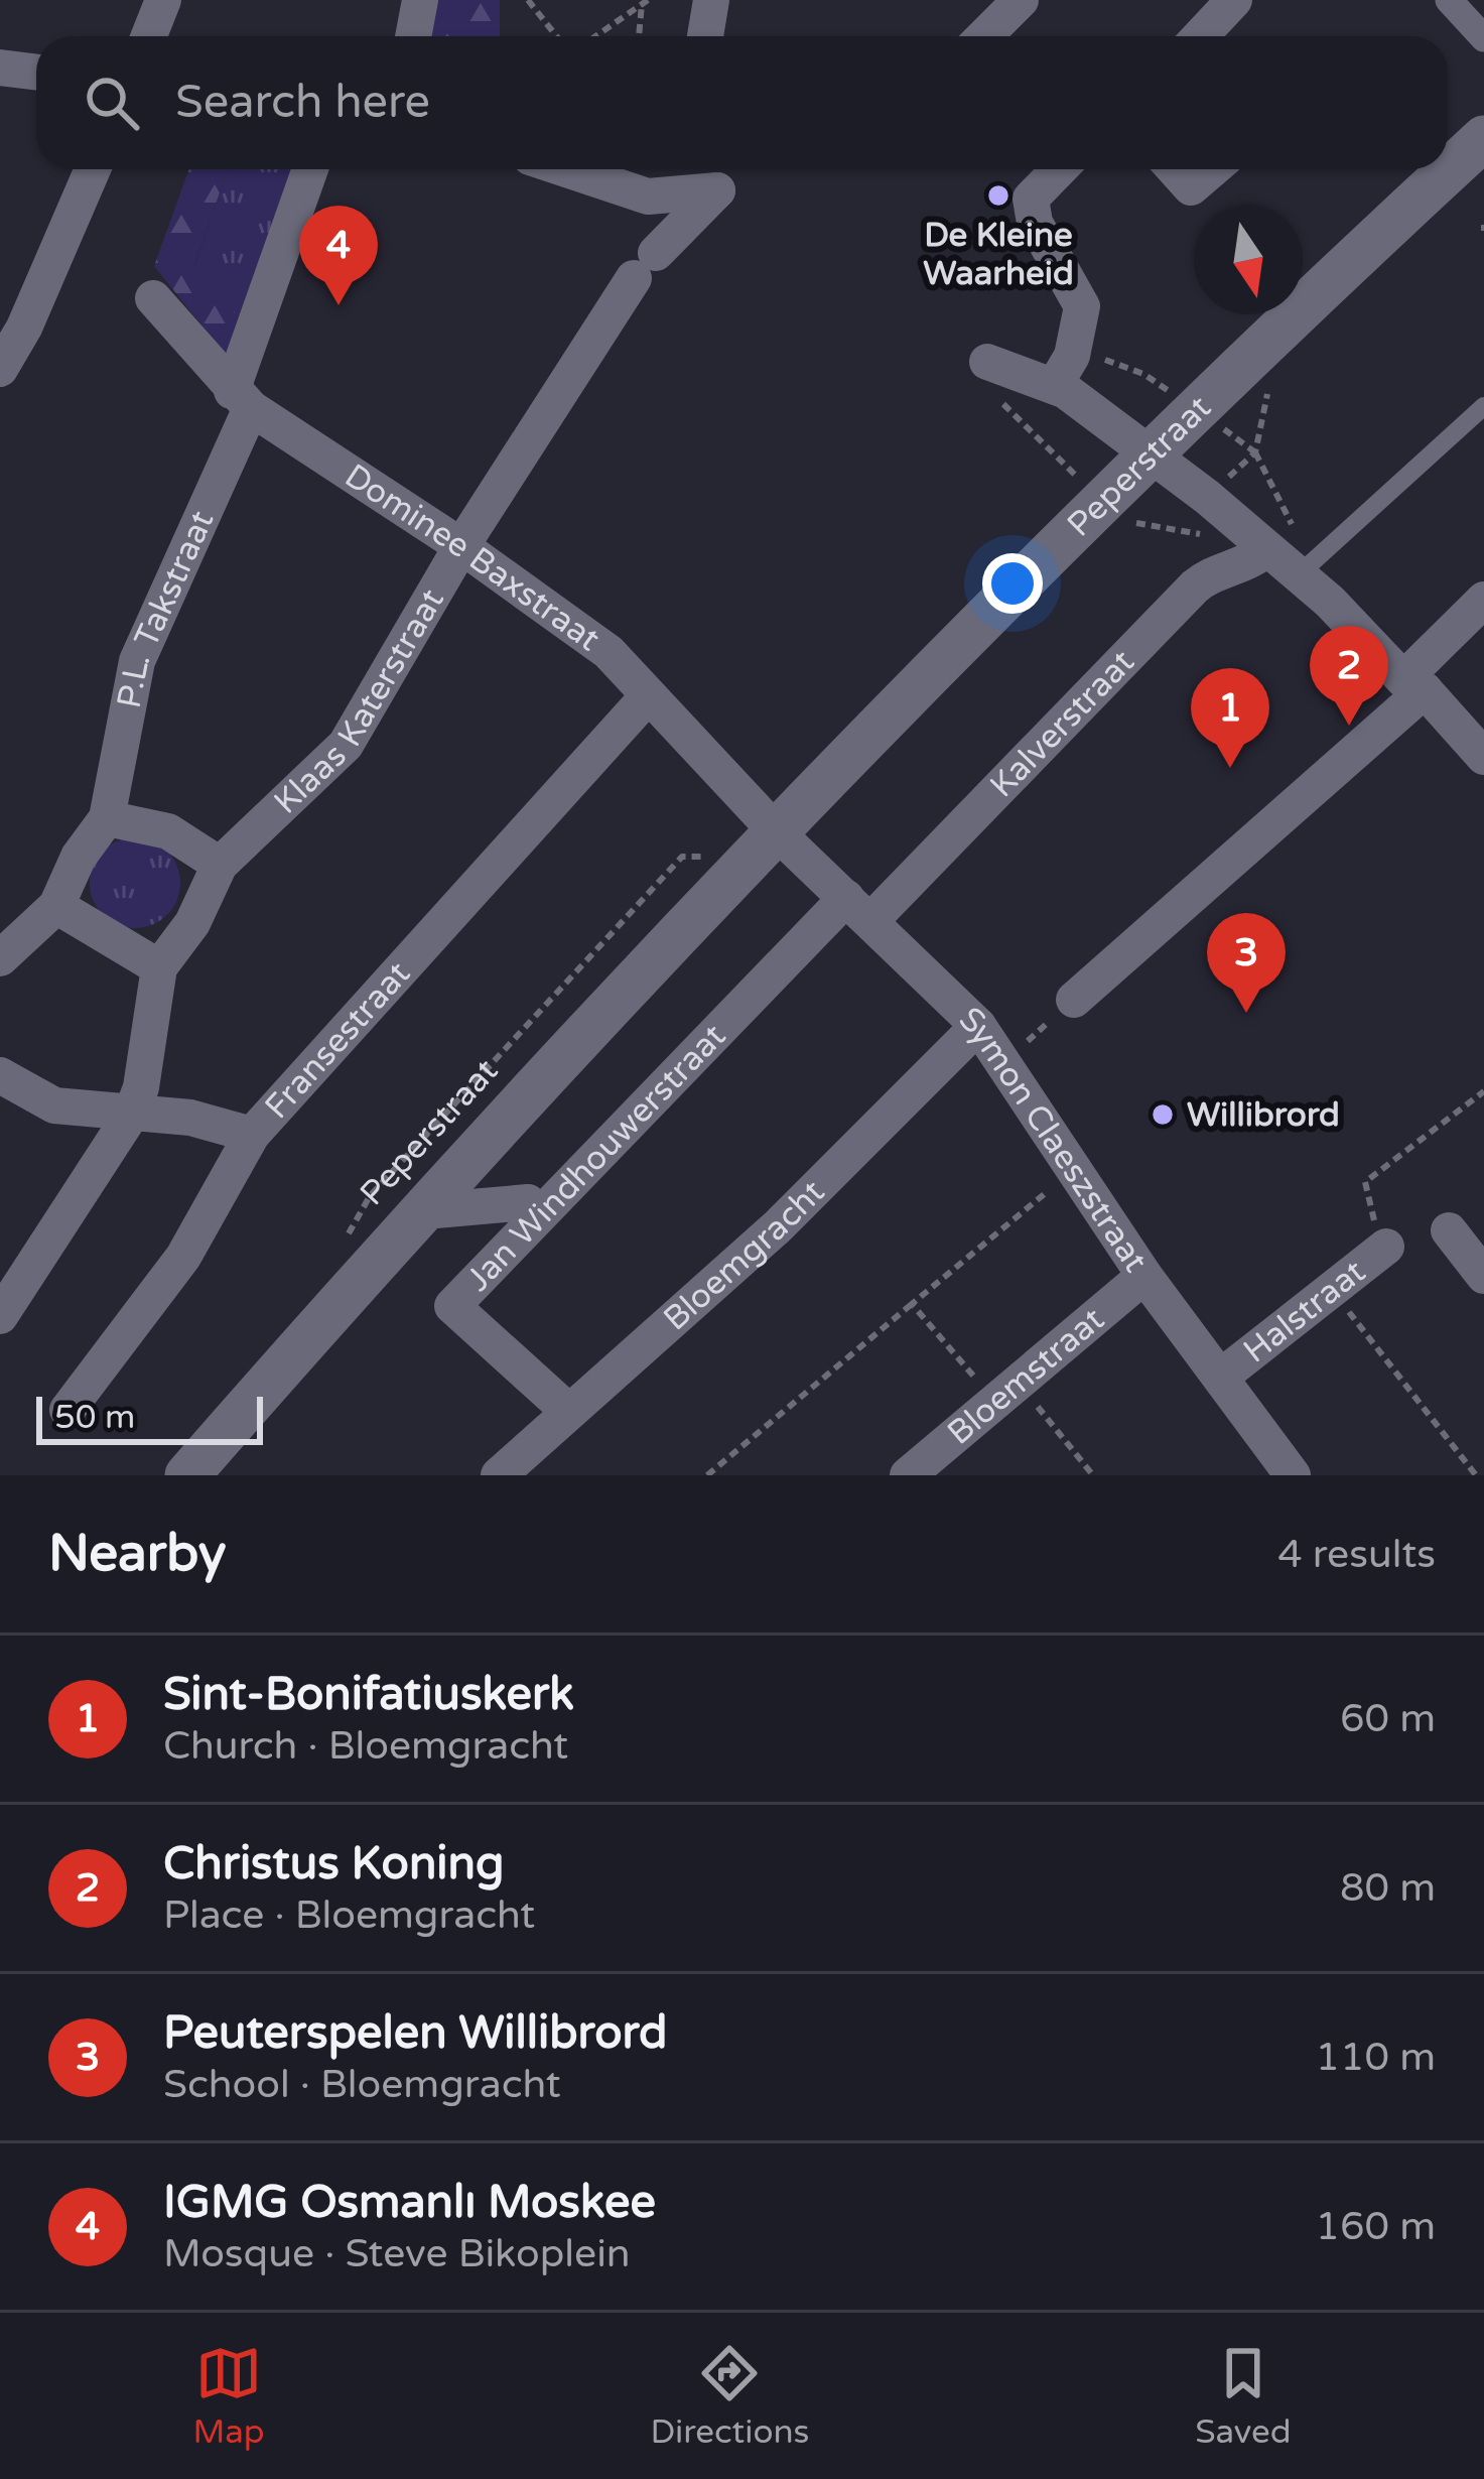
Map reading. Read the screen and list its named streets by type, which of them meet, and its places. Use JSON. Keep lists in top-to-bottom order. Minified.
{"streets":{"street":["Peperstraat","Dominee Baxstraat","P.L. Takstraat","Klaas Katerstraat","Kalverstraat","Fransestraat","Symon Claeszstraat","Jan Windhouwerstraat","Bloemgracht","Halstraat","Bloemstraat"]},"crossings":[["Peperstraat","Dominee Baxstraat"],["Peperstraat","Symon Claeszstraat"],["Peperstraat","Jan Windhouwerstraat"],["Dominee Baxstraat","P.L. Takstraat"],["Dominee Baxstraat","Klaas Katerstraat"],["Dominee Baxstraat","Fransestraat"],["Dominee Baxstraat","Symon Claeszstraat"],["Kalverstraat","Symon Claeszstraat"],["Kalverstraat","Jan Windhouwerstraat"],["Symon Claeszstraat","Jan Windhouwerstraat"],["Symon Claeszstraat","Bloemgracht"],["Symon Claeszstraat","Halstraat"],["Symon Claeszstraat","Bloemstraat"],["Jan Windhouwerstraat","Bloemgracht"]],"places":["De Kleine Waarheid","Willibrord"],"scale_bar":"50 m","north":"bottom","page":{"search":"Search here","pins":["4","2","1","3"],"scale":"50 m","heading":["Nearby","4 results"],"list":[{"mark":"1","name":"Sint-Bonifatiuskerk","note":"Church · Bloemgracht","value":"60 m"},{"mark":"2","name":"Christus Koning","note":"Place · Bloemgracht","value":"80 m"},{"mark":"3","name":"Peuterspelen Willibrord","note":"School · Bloemgracht","value":"110 m"},{"mark":"4","name":"IGMG Osmanlı Moskee","note":"Mosque · Steve Bikoplein","value":"160 m"}],"nav":["Map","Directions","Saved"]}}
